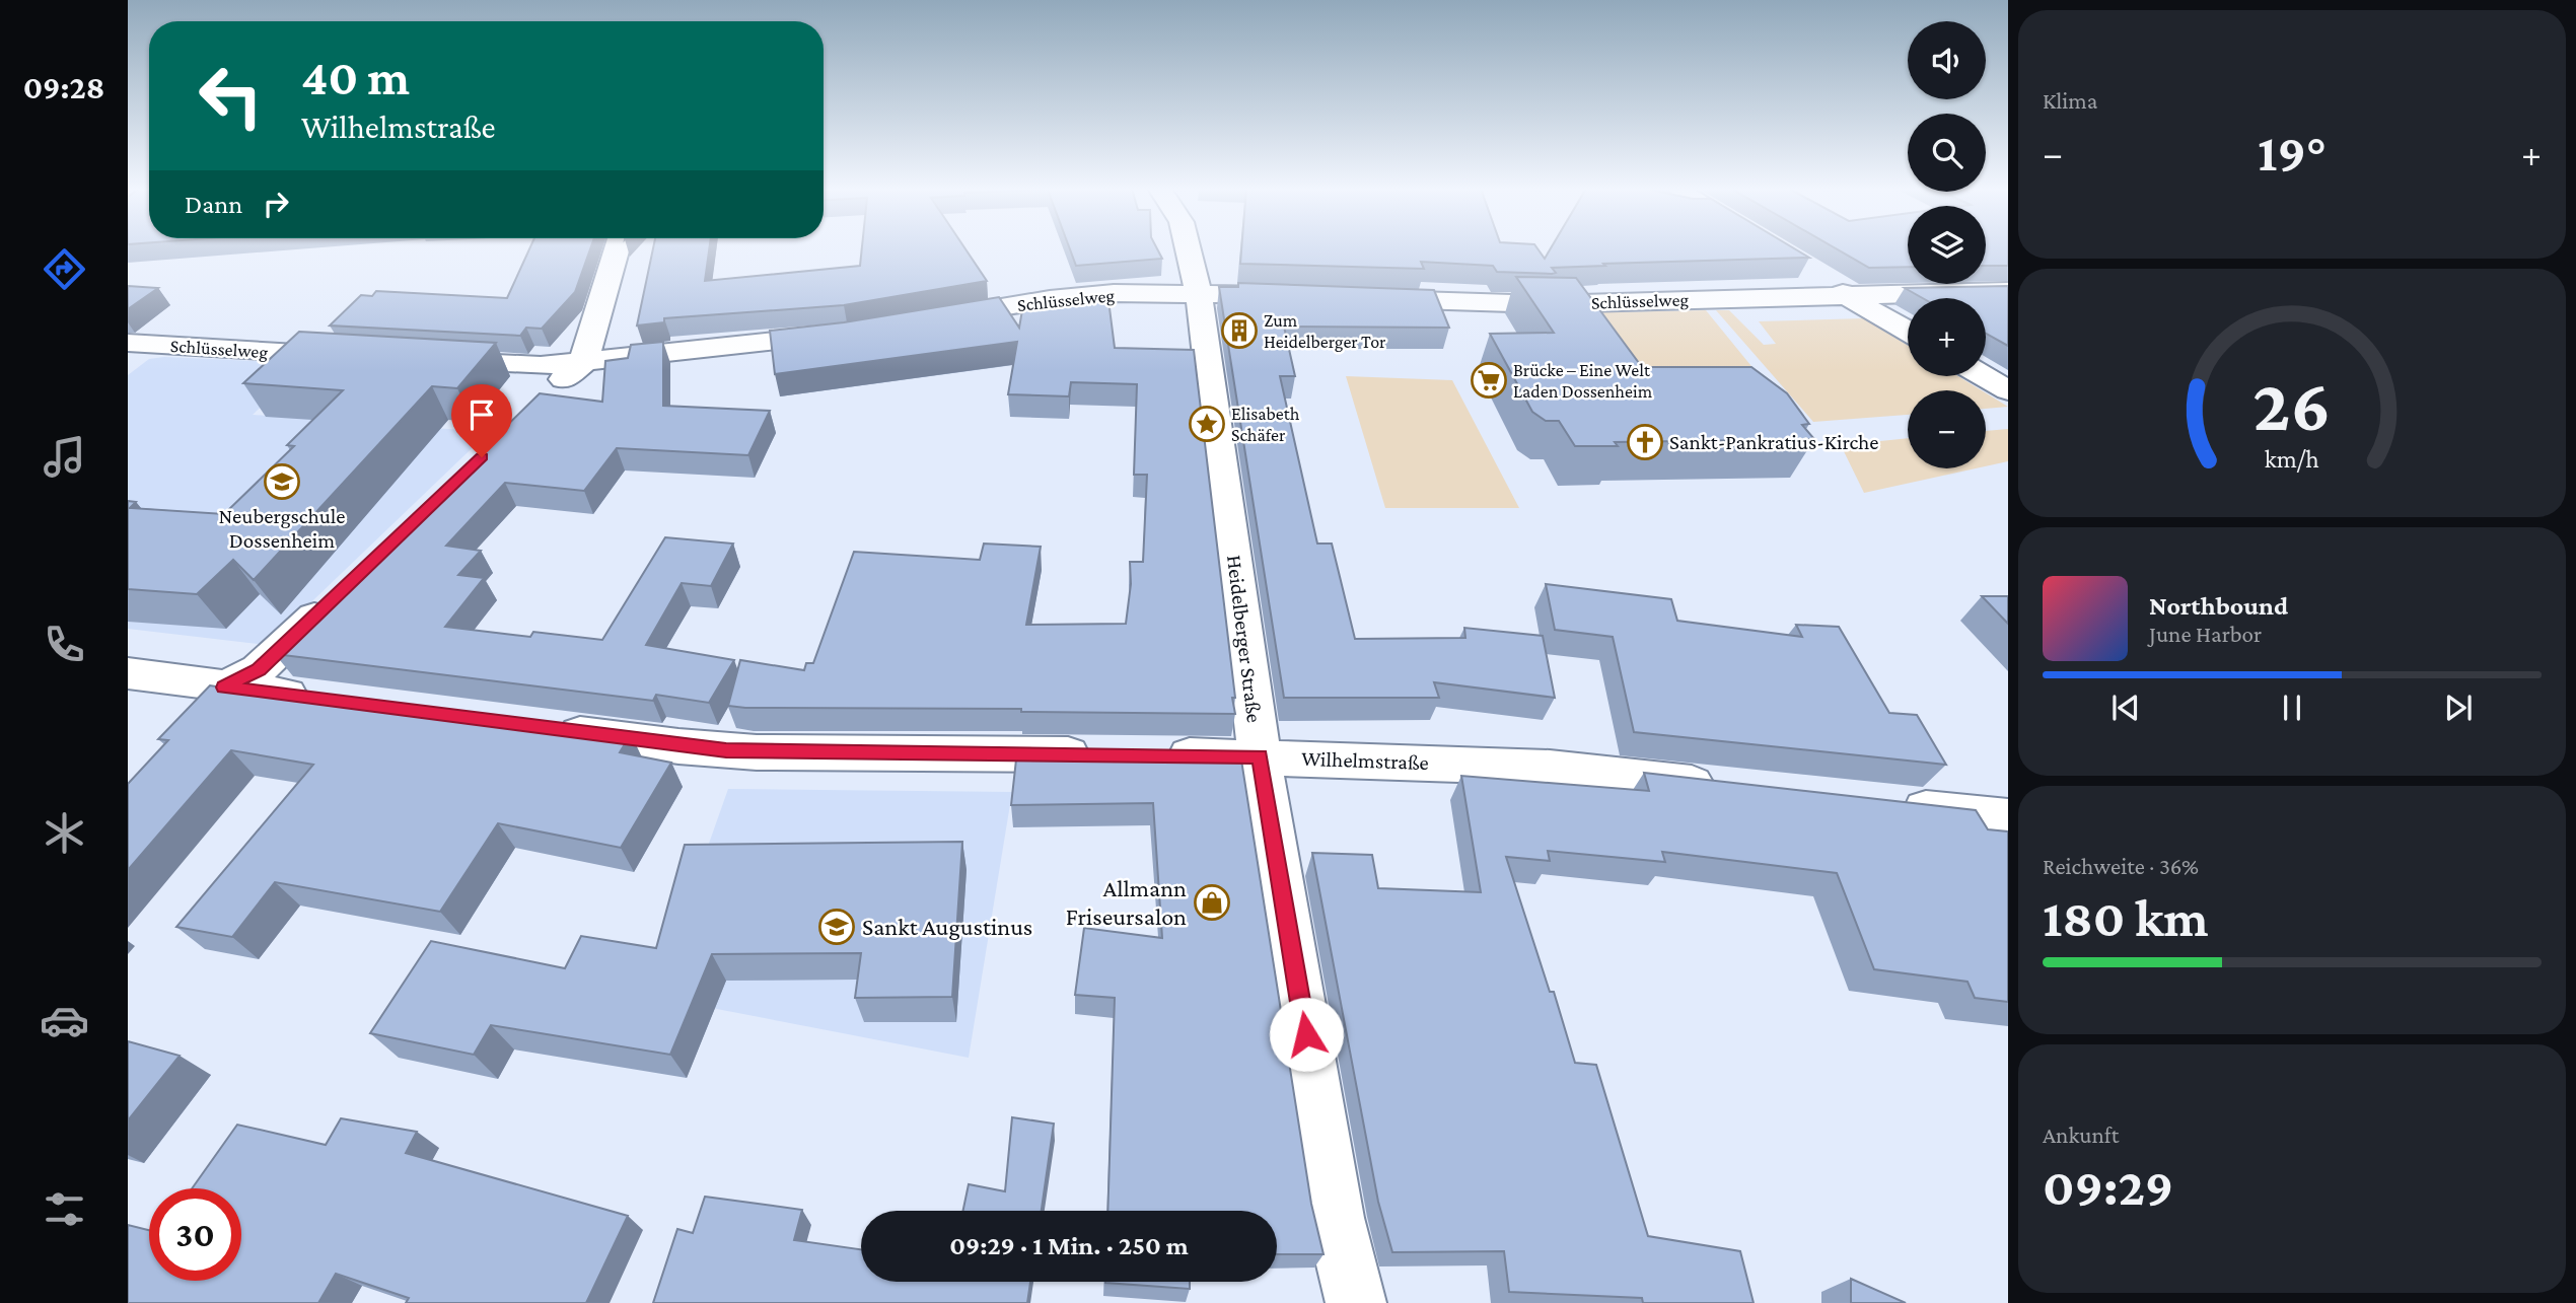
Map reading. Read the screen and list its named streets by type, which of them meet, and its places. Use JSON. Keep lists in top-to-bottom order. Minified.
{"streets":{"street":["Schlüsselweg","Heidelberger Straße","Wilhelmstraße"]},"crossings":[["Schlüsselweg","Heidelberger Straße"],["Heidelberger Straße","Wilhelmstraße"]],"places":{"building":["Zum Heidelberger Tor"],"supermarket":["Brücke – Eine Welt Laden Dossenheim"],"place":["Elisabeth Schäfer"],"church":["Sankt-Pankratius-Kirche"],"school or university":["Neubergschule Dossenheim","Sankt Augustinus"],"shop":["Allmann Friseursalon"]},"page":{"tabs":"09:28","tile":["Klima",["Reichweite · 36%","180 km"],["Ankunft","09:29"]],"map_buttons":["+","−"],"turn":["40 m","Wilhelmstraße"],"heat":["−","19°","+"],"then":"Dann","song":["Northbound","June Harbor"],"limit":"30","trip":"09:29 · 1 Min. · 250 m","gauge":["26","km/h"]}}
